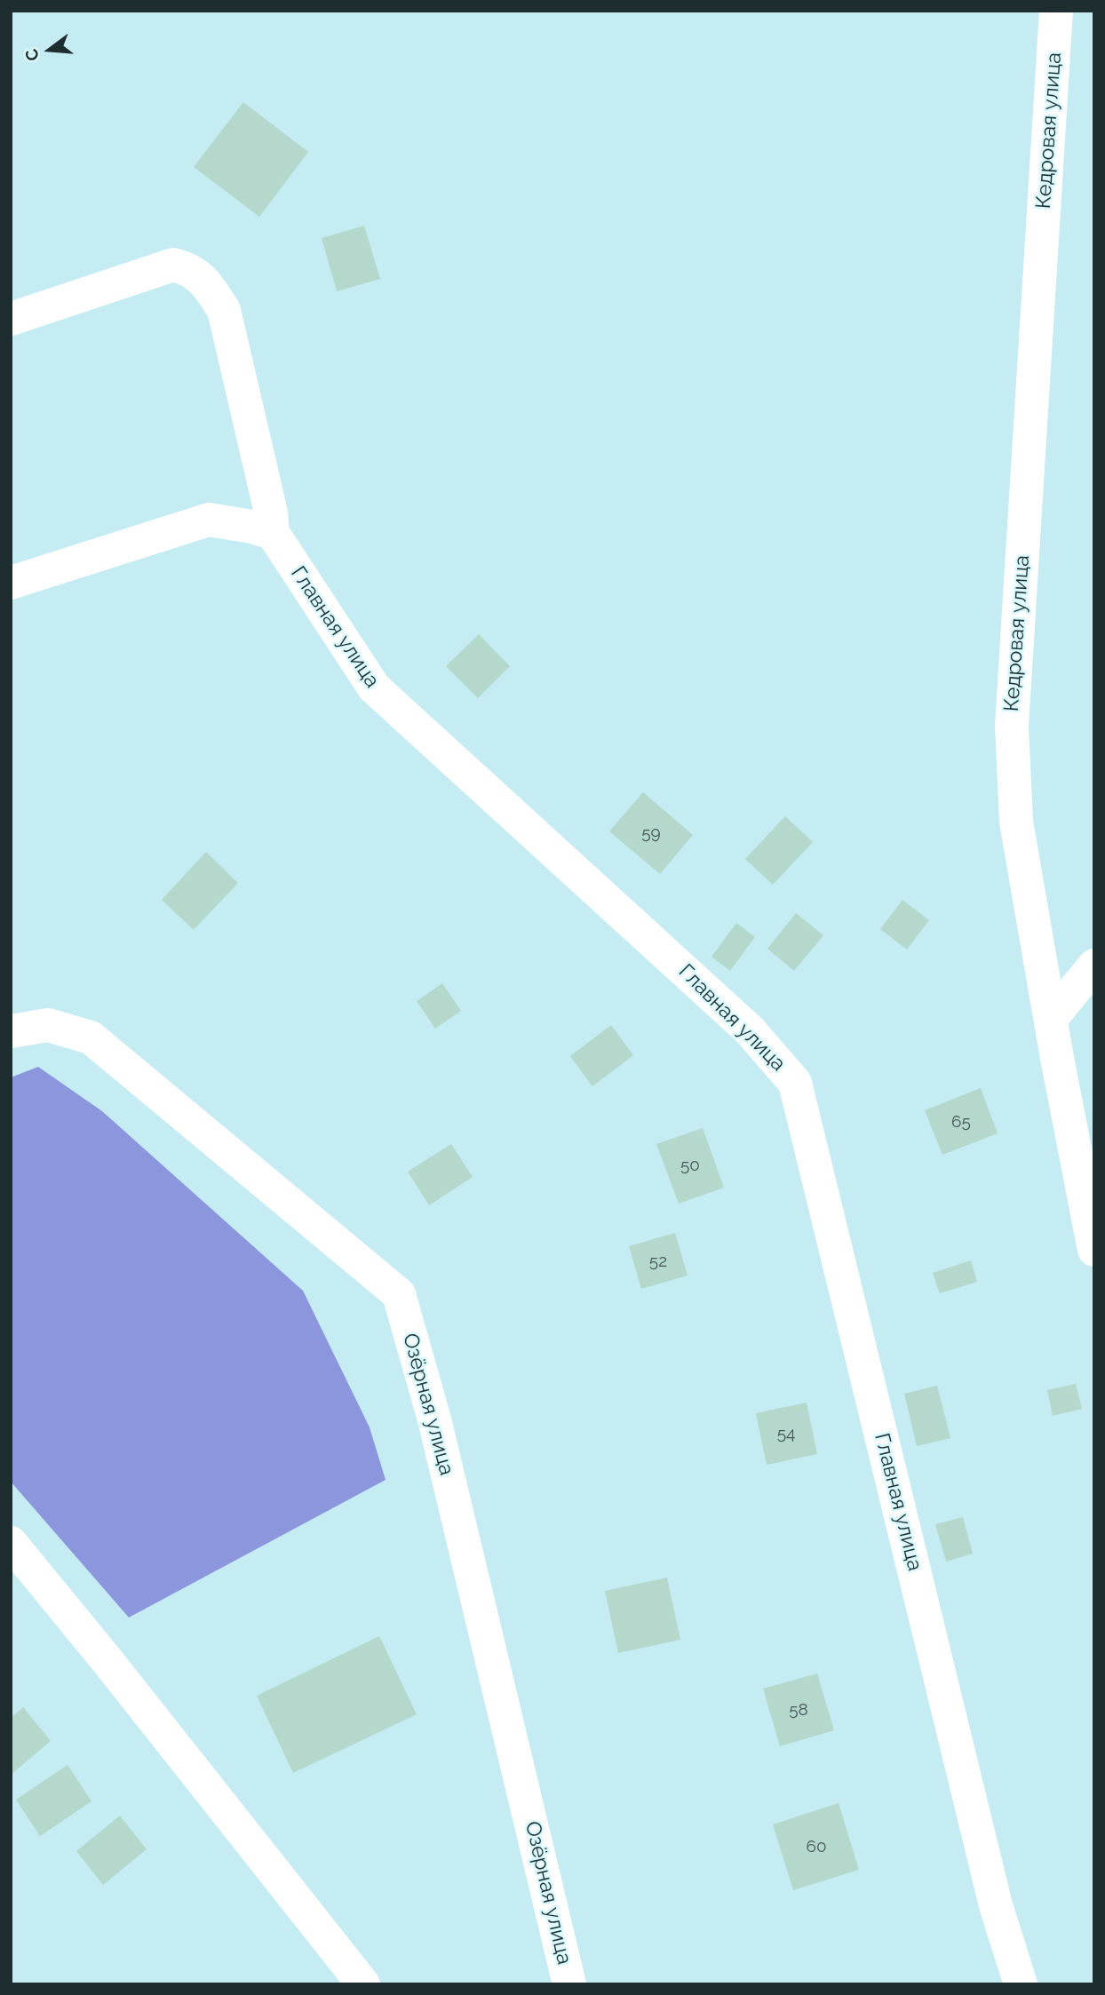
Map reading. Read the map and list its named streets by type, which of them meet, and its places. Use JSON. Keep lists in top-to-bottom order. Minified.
{"streets":{"lane":["Кедровая улица","Главная улица","Озёрная улица"]},"house_numbers":["59","65","50","52","54","58","60"],"north":"left"}
